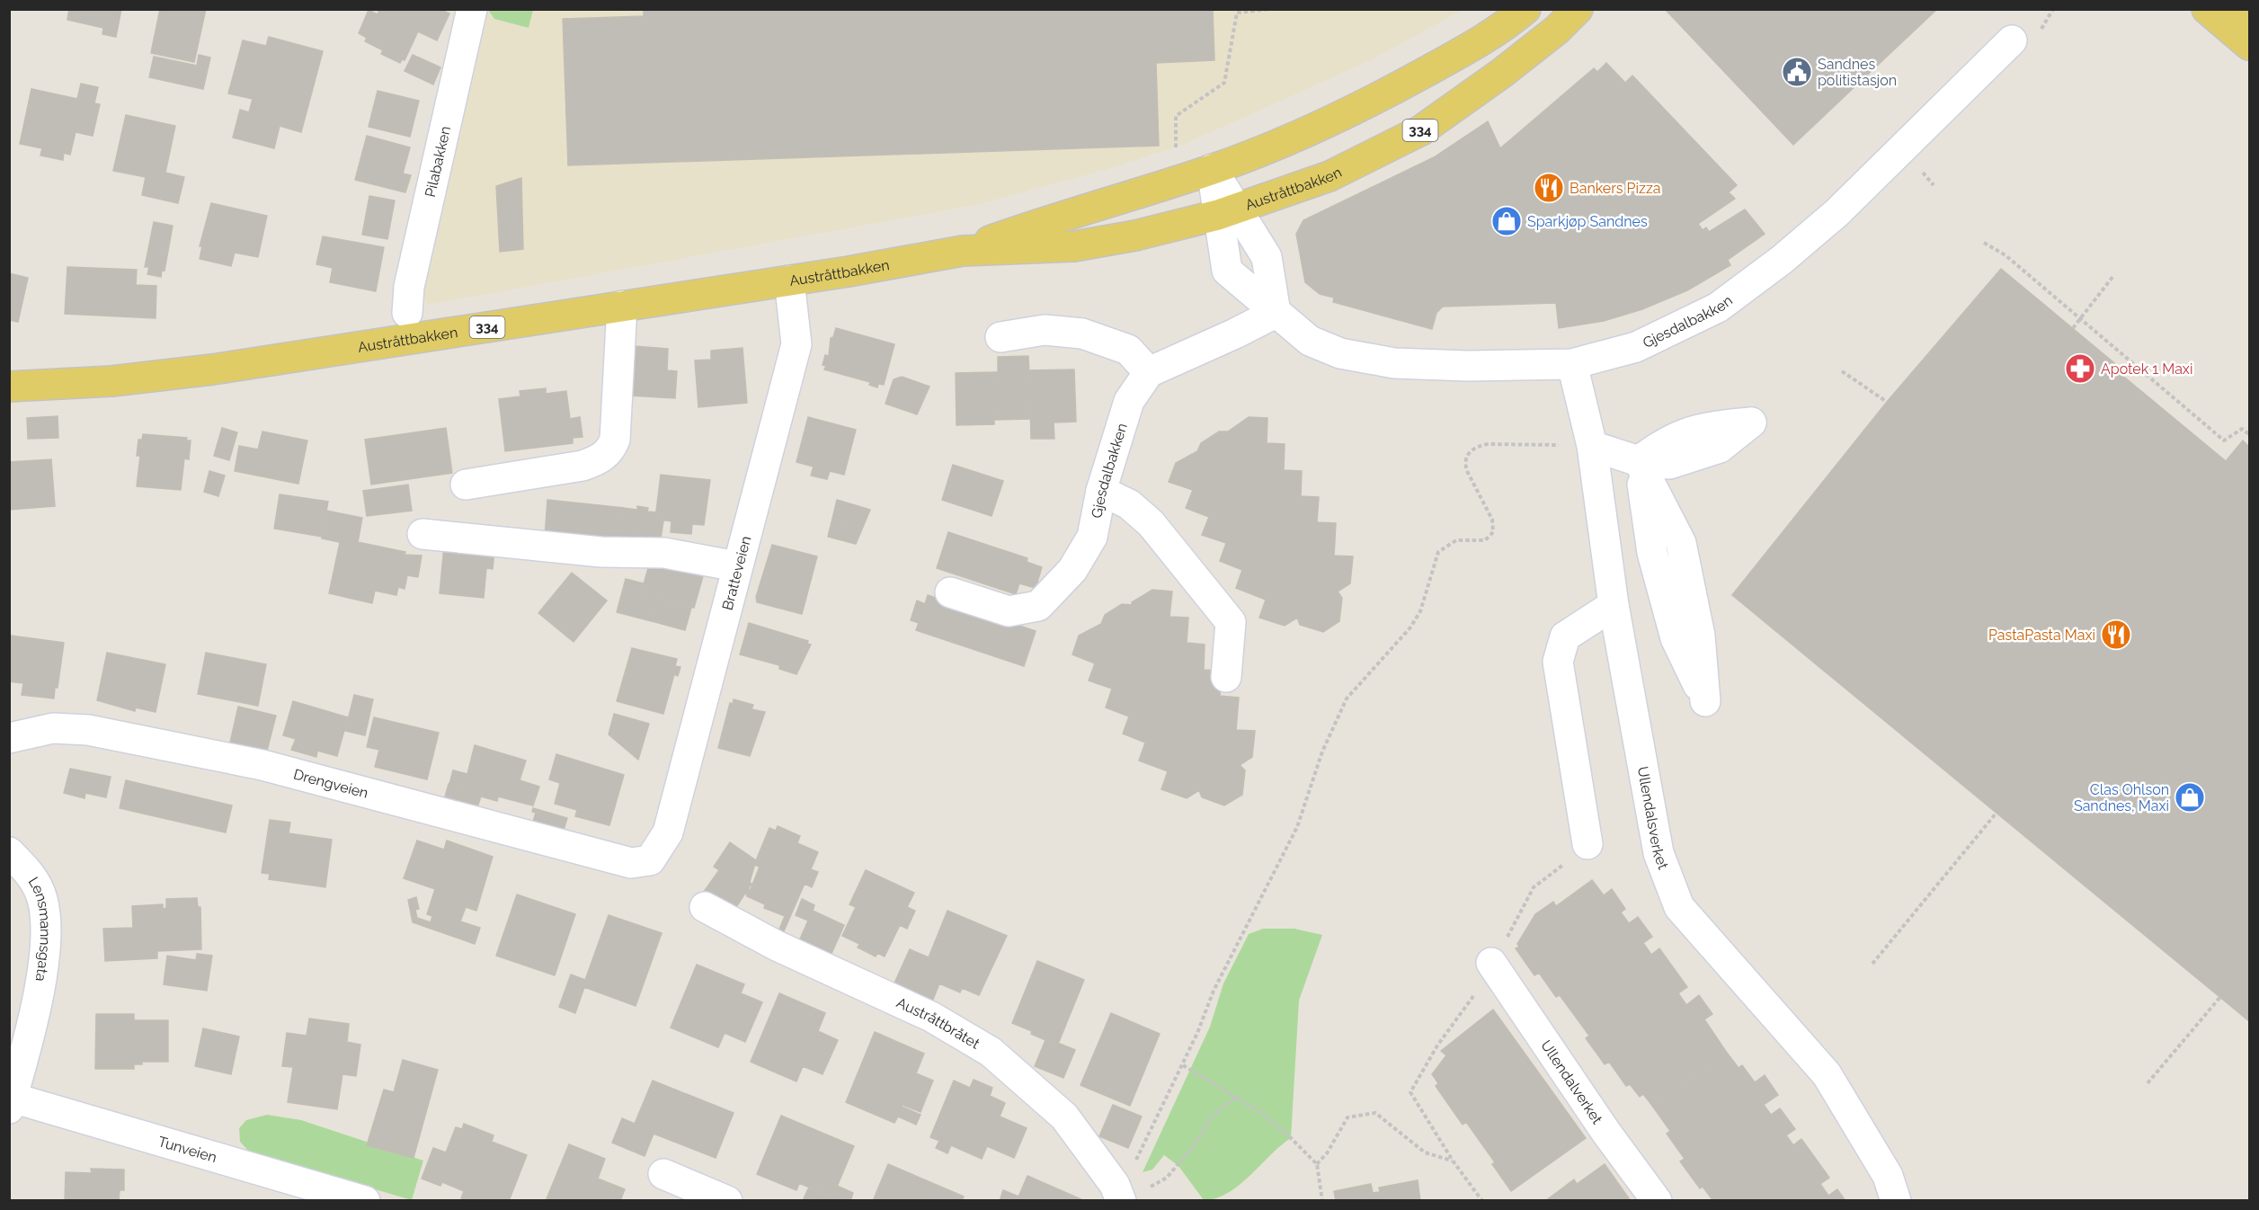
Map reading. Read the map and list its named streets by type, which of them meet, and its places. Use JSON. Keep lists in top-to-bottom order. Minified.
{"streets":{"main road":["334","Austråttbakken"],"street":["Pilabakken","Gjesdalbakken","Bratteveien","Drengveien","Ullendalsverket","Lensmannsgata","Austråttbråtet","Ullendalverket","Tunveien"]},"crossings":[["Austråttbakken","Gjesdalbakken"],["Austråttbakken","Bratteveien"],["Gjesdalbakken","Ullendalsverket"],["Bratteveien","Drengveien"],["Lensmannsgata","Tunveien"]],"places":{"public building":["Sandnes politistasjon"],"restaurant":["Bankers Pizza","PastaPasta Maxi"],"shop":["Sparkjøp Sandnes","Clas Ohlson Sandnes, Maxi"],"pharmacy":["Apotek 1 Maxi"]}}
